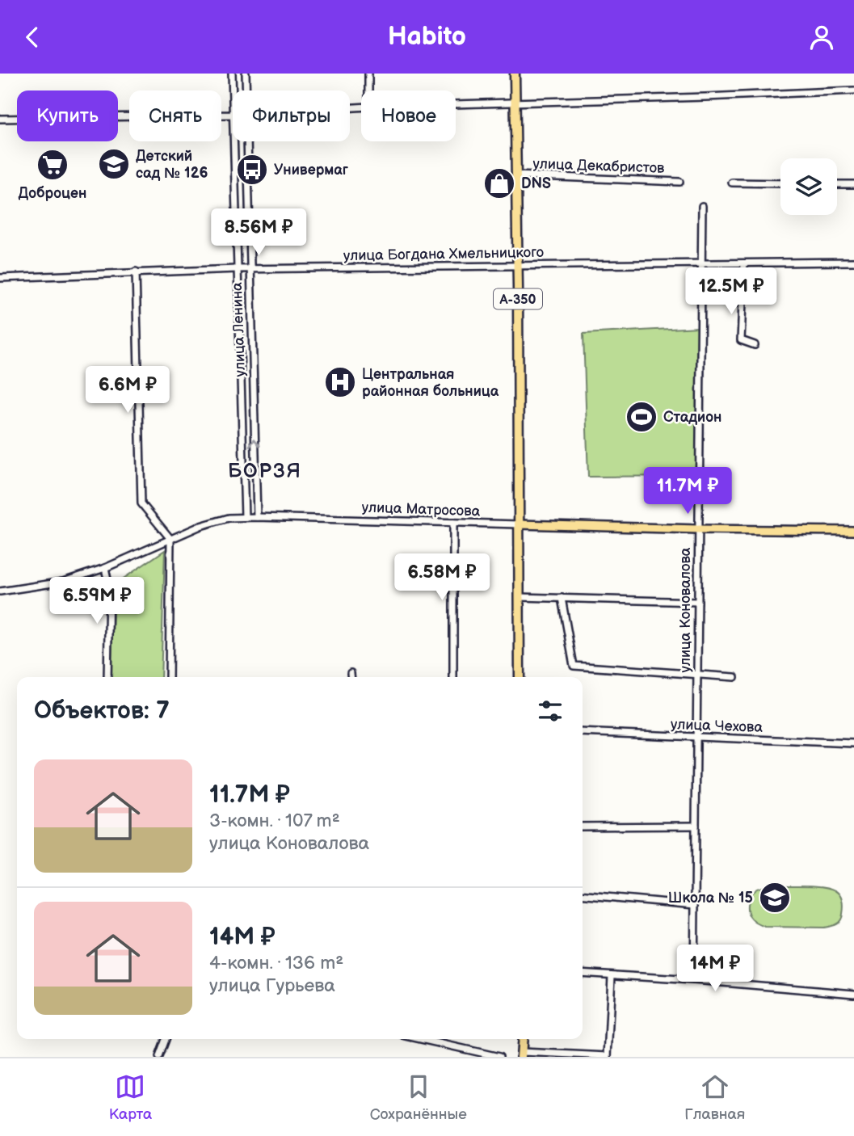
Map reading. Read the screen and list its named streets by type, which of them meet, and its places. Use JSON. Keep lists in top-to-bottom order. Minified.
{"streets":{"highway":["А-350"],"main road":["улица Матросова"],"street":["улица Декабристов","улица Богдана Хмельницкого","улица Ленина","улица Коновалова","улица Чехова"]},"crossings":[["улица Декабристов","А-350"],["улица Богдана Хмельницкого","А-350"],["улица Богдана Хмельницкого","улица Ленина"],["улица Богдана Хмельницкого","улица Коновалова"],["А-350","улица Матросова"],["улица Ленина","улица Матросова"],["улица Матросова","улица Коновалова"],["улица Коновалова","улица Чехова"]],"districts":["БОРЗЯ"],"places":{"school or university":["Детский сад № 126","Школа № 15"],"supermarket":["Доброцен"],"bus stop":["Универмаг"],"shop":["DNS"],"hospital":["Центральная районная больница"],"sports":["Стадион"]},"page":{"header":"Habito","chip":["Купить","Снять","Фильтры","Новое"],"price":["8.56M ₽","12.5M ₽","6.6M ₽","11.7M ₽","6.58M ₽","6.59M ₽","14M ₽"],"heading":"Объектов: 7","list":[{"name":"11.7M ₽","note":"3-комн. · 107 m² · улица Коновалова"},{"name":"14M ₽","note":"4-комн. · 136 m² · улица Гурьева"}],"tabs":["Карта","Сохранённые","Главная"]}}
